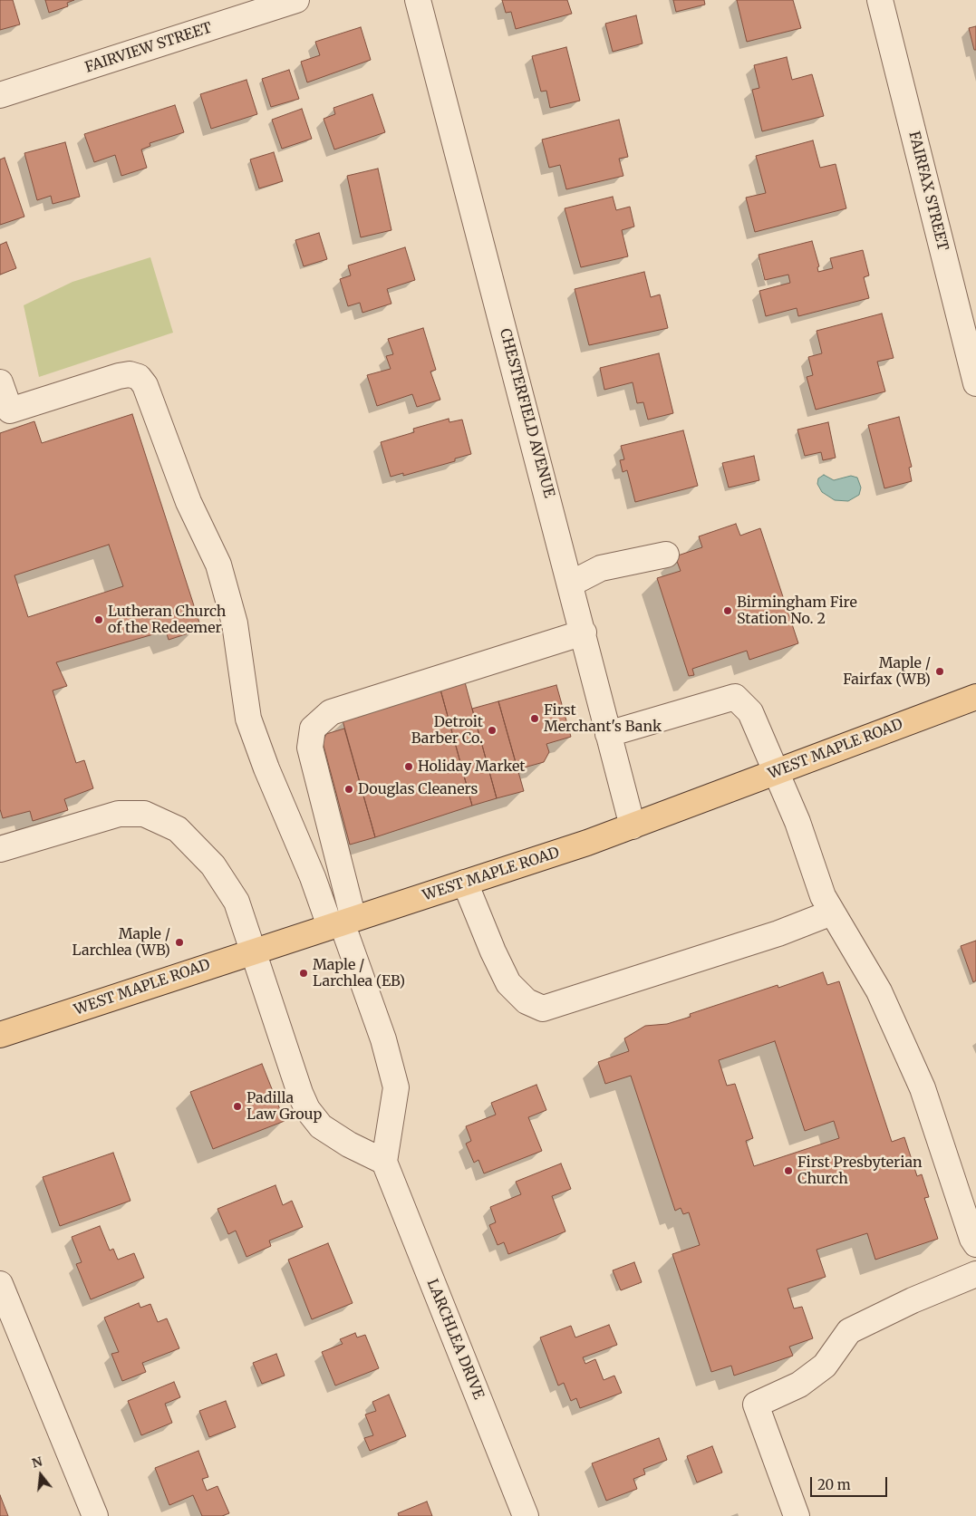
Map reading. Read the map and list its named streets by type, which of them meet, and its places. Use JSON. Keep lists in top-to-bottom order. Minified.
{"streets":{"main road":["WEST MAPLE ROAD"],"street":["FAIRVIEW STREET","FAIRFAX STREET","CHESTERFIELD AVENUE","LARCHLEA DRIVE"]},"crossings":[["CHESTERFIELD AVENUE","WEST MAPLE ROAD"]],"places":["Birmingham Fire Station No. 2","Lutheran Church of the Redeemer","Maple / Fairfax (WB)","First Merchant's Bank","Detroit Barber Co.","Holiday Market","Douglas Cleaners","Maple / Larchlea (WB)","Maple / Larchlea (EB)","Padilla Law Group","First Presbyterian Church"],"scale_bar":"20 m","north":"top"}
